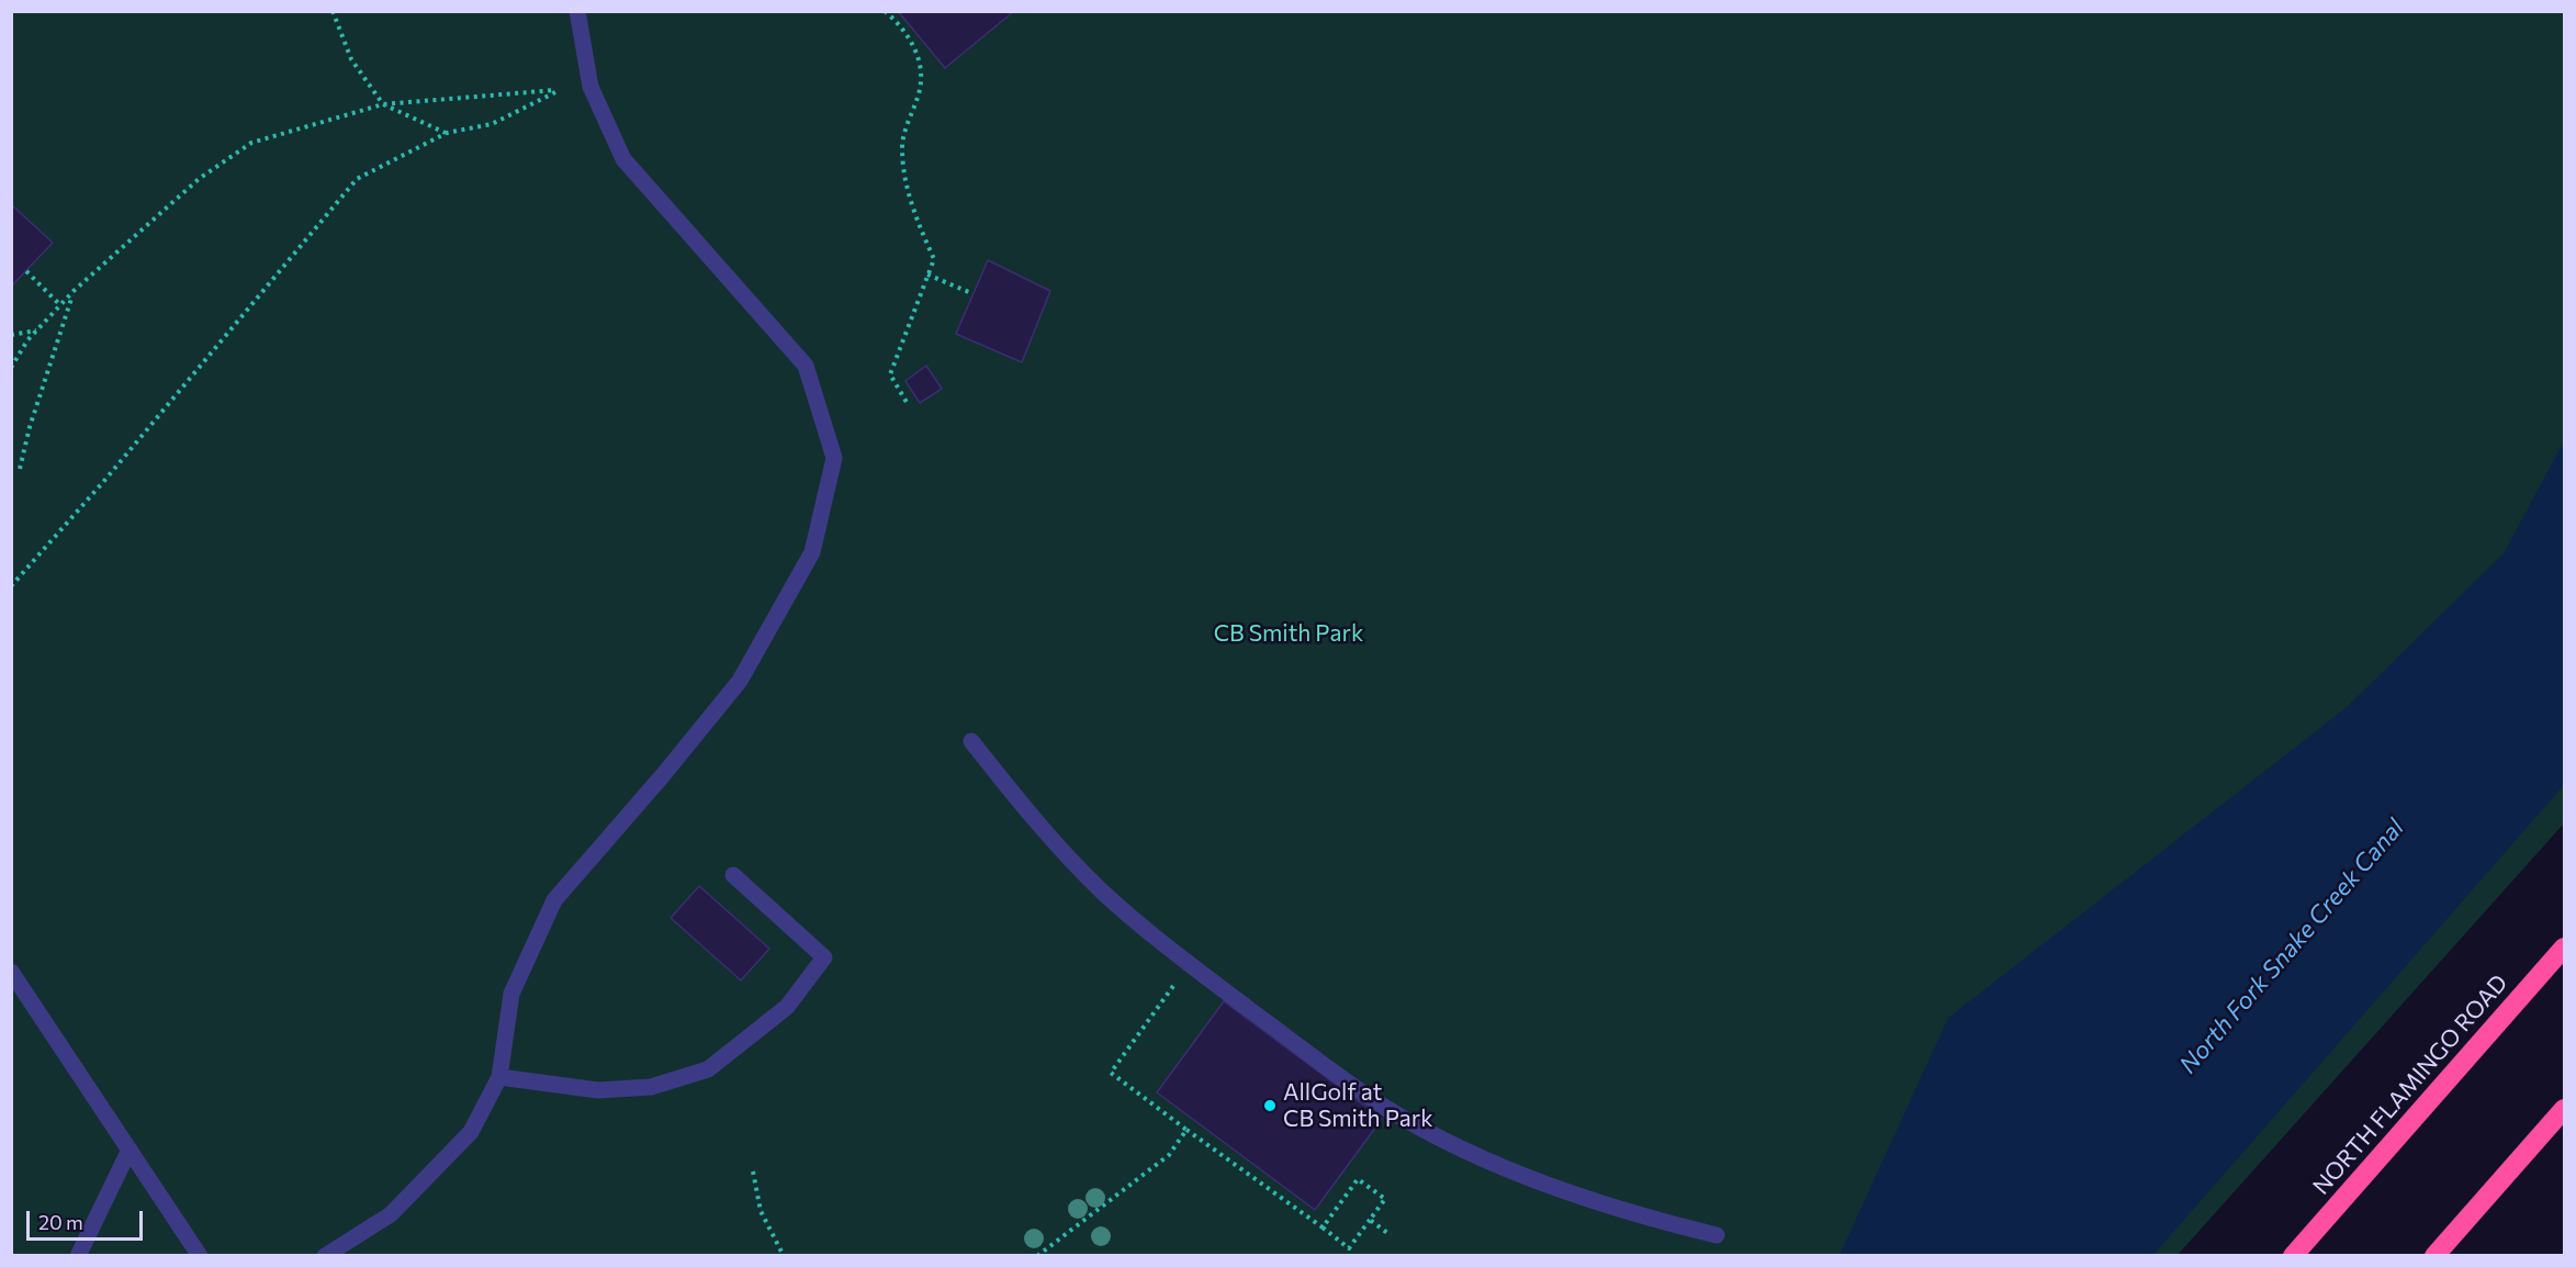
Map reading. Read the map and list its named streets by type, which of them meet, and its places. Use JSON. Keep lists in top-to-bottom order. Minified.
{"streets":{"highway":["NORTH FLAMINGO ROAD"]},"water":["North Fork Snake Creek Canal"],"parks":["CB Smith Park"],"places":["AllGolf at CB Smith Park"],"scale_bar":"20 m"}
